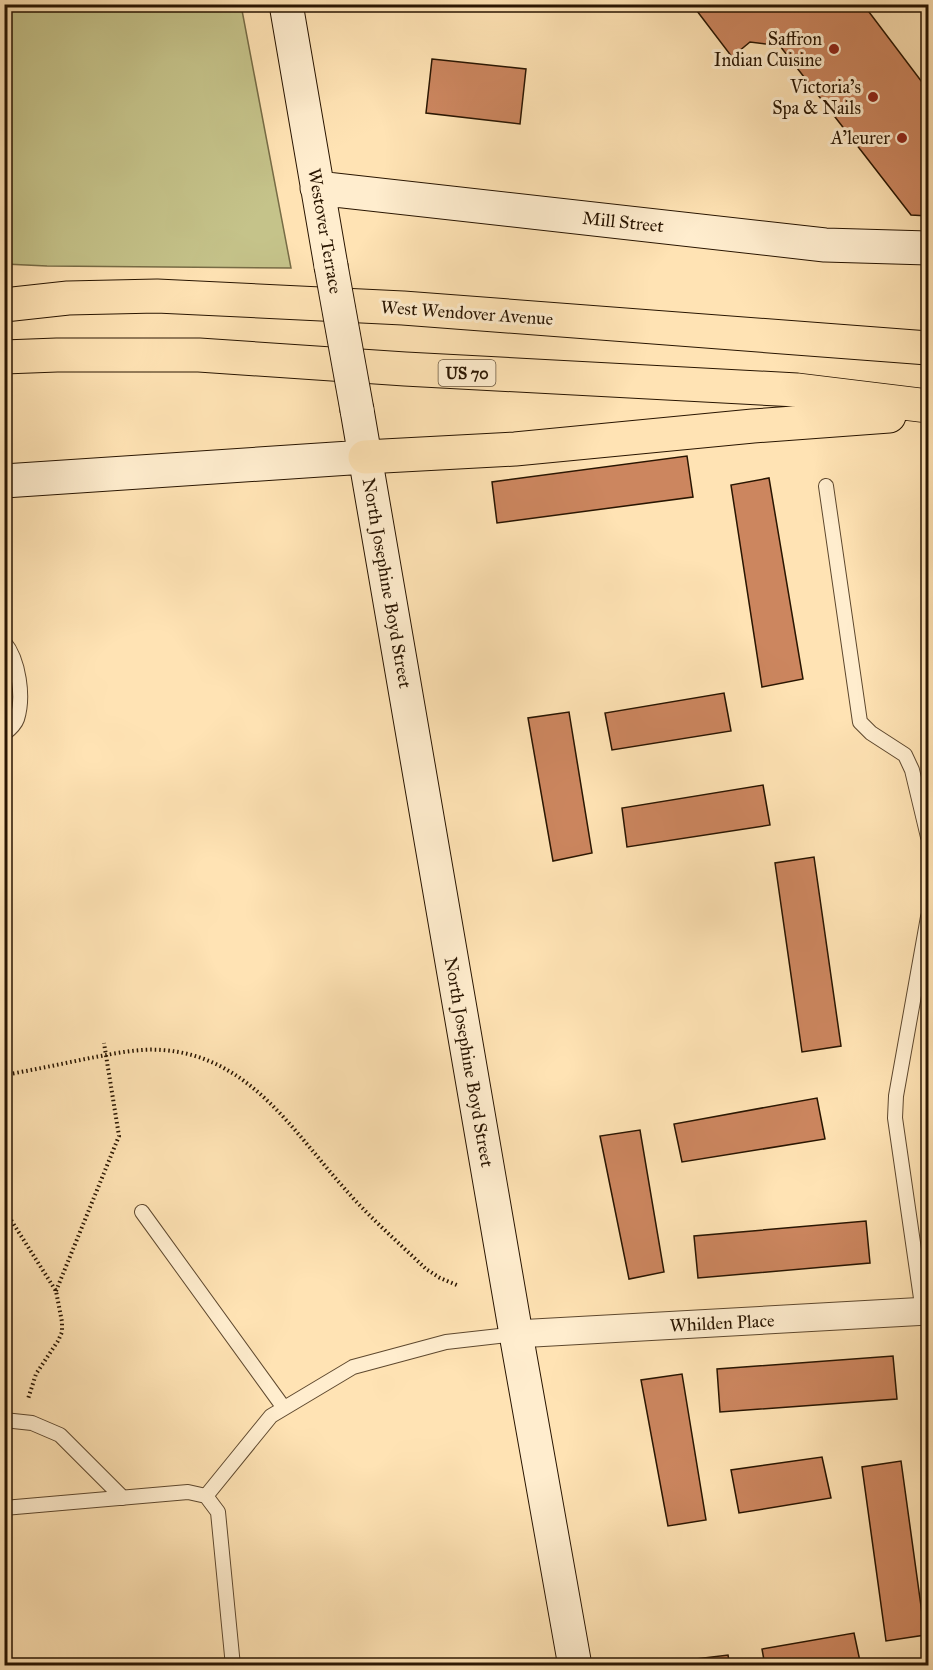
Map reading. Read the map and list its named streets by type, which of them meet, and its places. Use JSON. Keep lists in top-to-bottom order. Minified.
{"streets":{"highway":["West Wendover Avenue","US 70"],"main road":["Mill Street","Westover Terrace","North Josephine Boyd Street"],"street":["Whilden Place"]},"crossings":[["Mill Street","Westover Terrace"],["Westover Terrace","North Josephine Boyd Street"],["North Josephine Boyd Street","Whilden Place"]],"places":["Saffron Indian Cuisine","Victoria's Spa & Nails","A'leurer"]}
